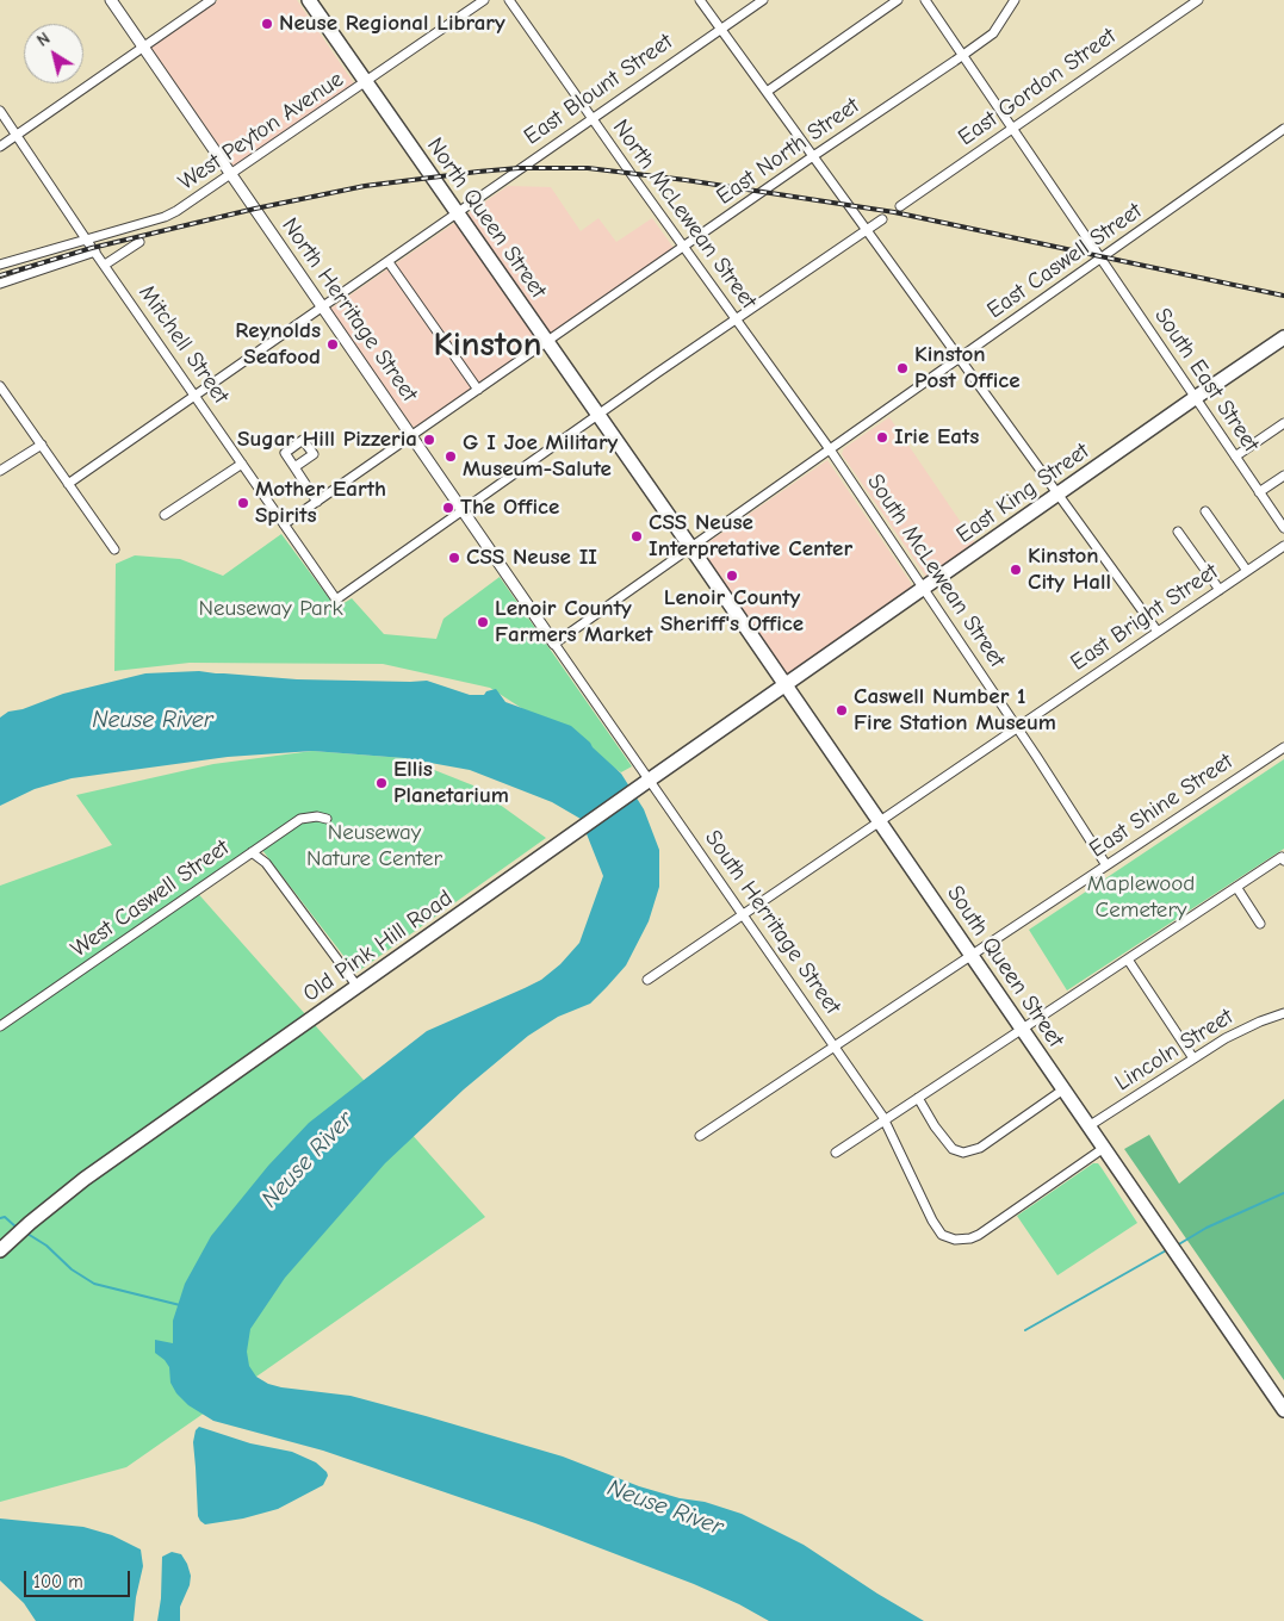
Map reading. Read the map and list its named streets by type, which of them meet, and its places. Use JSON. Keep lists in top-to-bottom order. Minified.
{"streets":{"main road":["North Queen Street","East King Street","Old Pink Hill Road","South Queen Street"],"street":["East Gordon Street","East Blount Street","West Peyton Avenue","East North Street","North McLewean Street","East Caswell Street","North Herritage Street","Mitchell Street","South East Street","South McLewean Street","East Bright Street","East Shine Street","West Caswell Street","South Herritage Street","Lincoln Street"]},"crossings":[["East Gordon Street","South East Street"],["East Blount Street","North McLewean Street"],["East Blount Street","North Queen Street"],["East Blount Street","North Herritage Street"],["East Blount Street","Mitchell Street"],["West Peyton Avenue","North Queen Street"],["West Peyton Avenue","North Herritage Street"],["West Peyton Avenue","Mitchell Street"],["East North Street","North McLewean Street"],["East North Street","North Queen Street"],["East North Street","North Herritage Street"],["East North Street","Mitchell Street"],["East North Street","South East Street"],["North McLewean Street","East Caswell Street"],["North McLewean Street","South McLewean Street"],["North Queen Street","East Caswell Street"],["North Queen Street","South Queen Street"],["East Caswell Street","South East Street"],["East Caswell Street","South McLewean Street"],["East Caswell Street","South Queen Street"],["North Herritage Street","Mitchell Street"],["North Herritage Street","South Herritage Street"],["South East Street","East King Street"],["East King Street","South McLewean Street"],["East King Street","Old Pink Hill Road"],["East King Street","South Queen Street"],["South McLewean Street","East Bright Street"],["South McLewean Street","East Shine Street"],["East Bright Street","South Herritage Street"],["East Bright Street","South Queen Street"],["East Shine Street","South Herritage Street"],["East Shine Street","South Queen Street"],["South Herritage Street","Old Pink Hill Road"],["South Herritage Street","South Queen Street"],["Old Pink Hill Road","South Queen Street"],["South Queen Street","Lincoln Street"]],"districts":["Kinston"],"water":["Neuse River"],"parks":["Neuseway Park","Neuseway Nature Center","Maplewood Cemetery"],"places":["Neuse Regional Library","Reynolds Seafood","Kinston Post Office","Irie Eats","Sugar Hill Pizzeria","G I Joe Military Museum-Salute","Mother Earth Spirits","The Office","CSS Neuse Interpretative Center","CSS Neuse II","Kinston City Hall","Lenoir County Sheriff's Office","Lenoir County Farmers Market","Caswell Number 1 Fire Station Museum","Ellis Planetarium"],"scale_bar":"100 m","north":"top left"}
